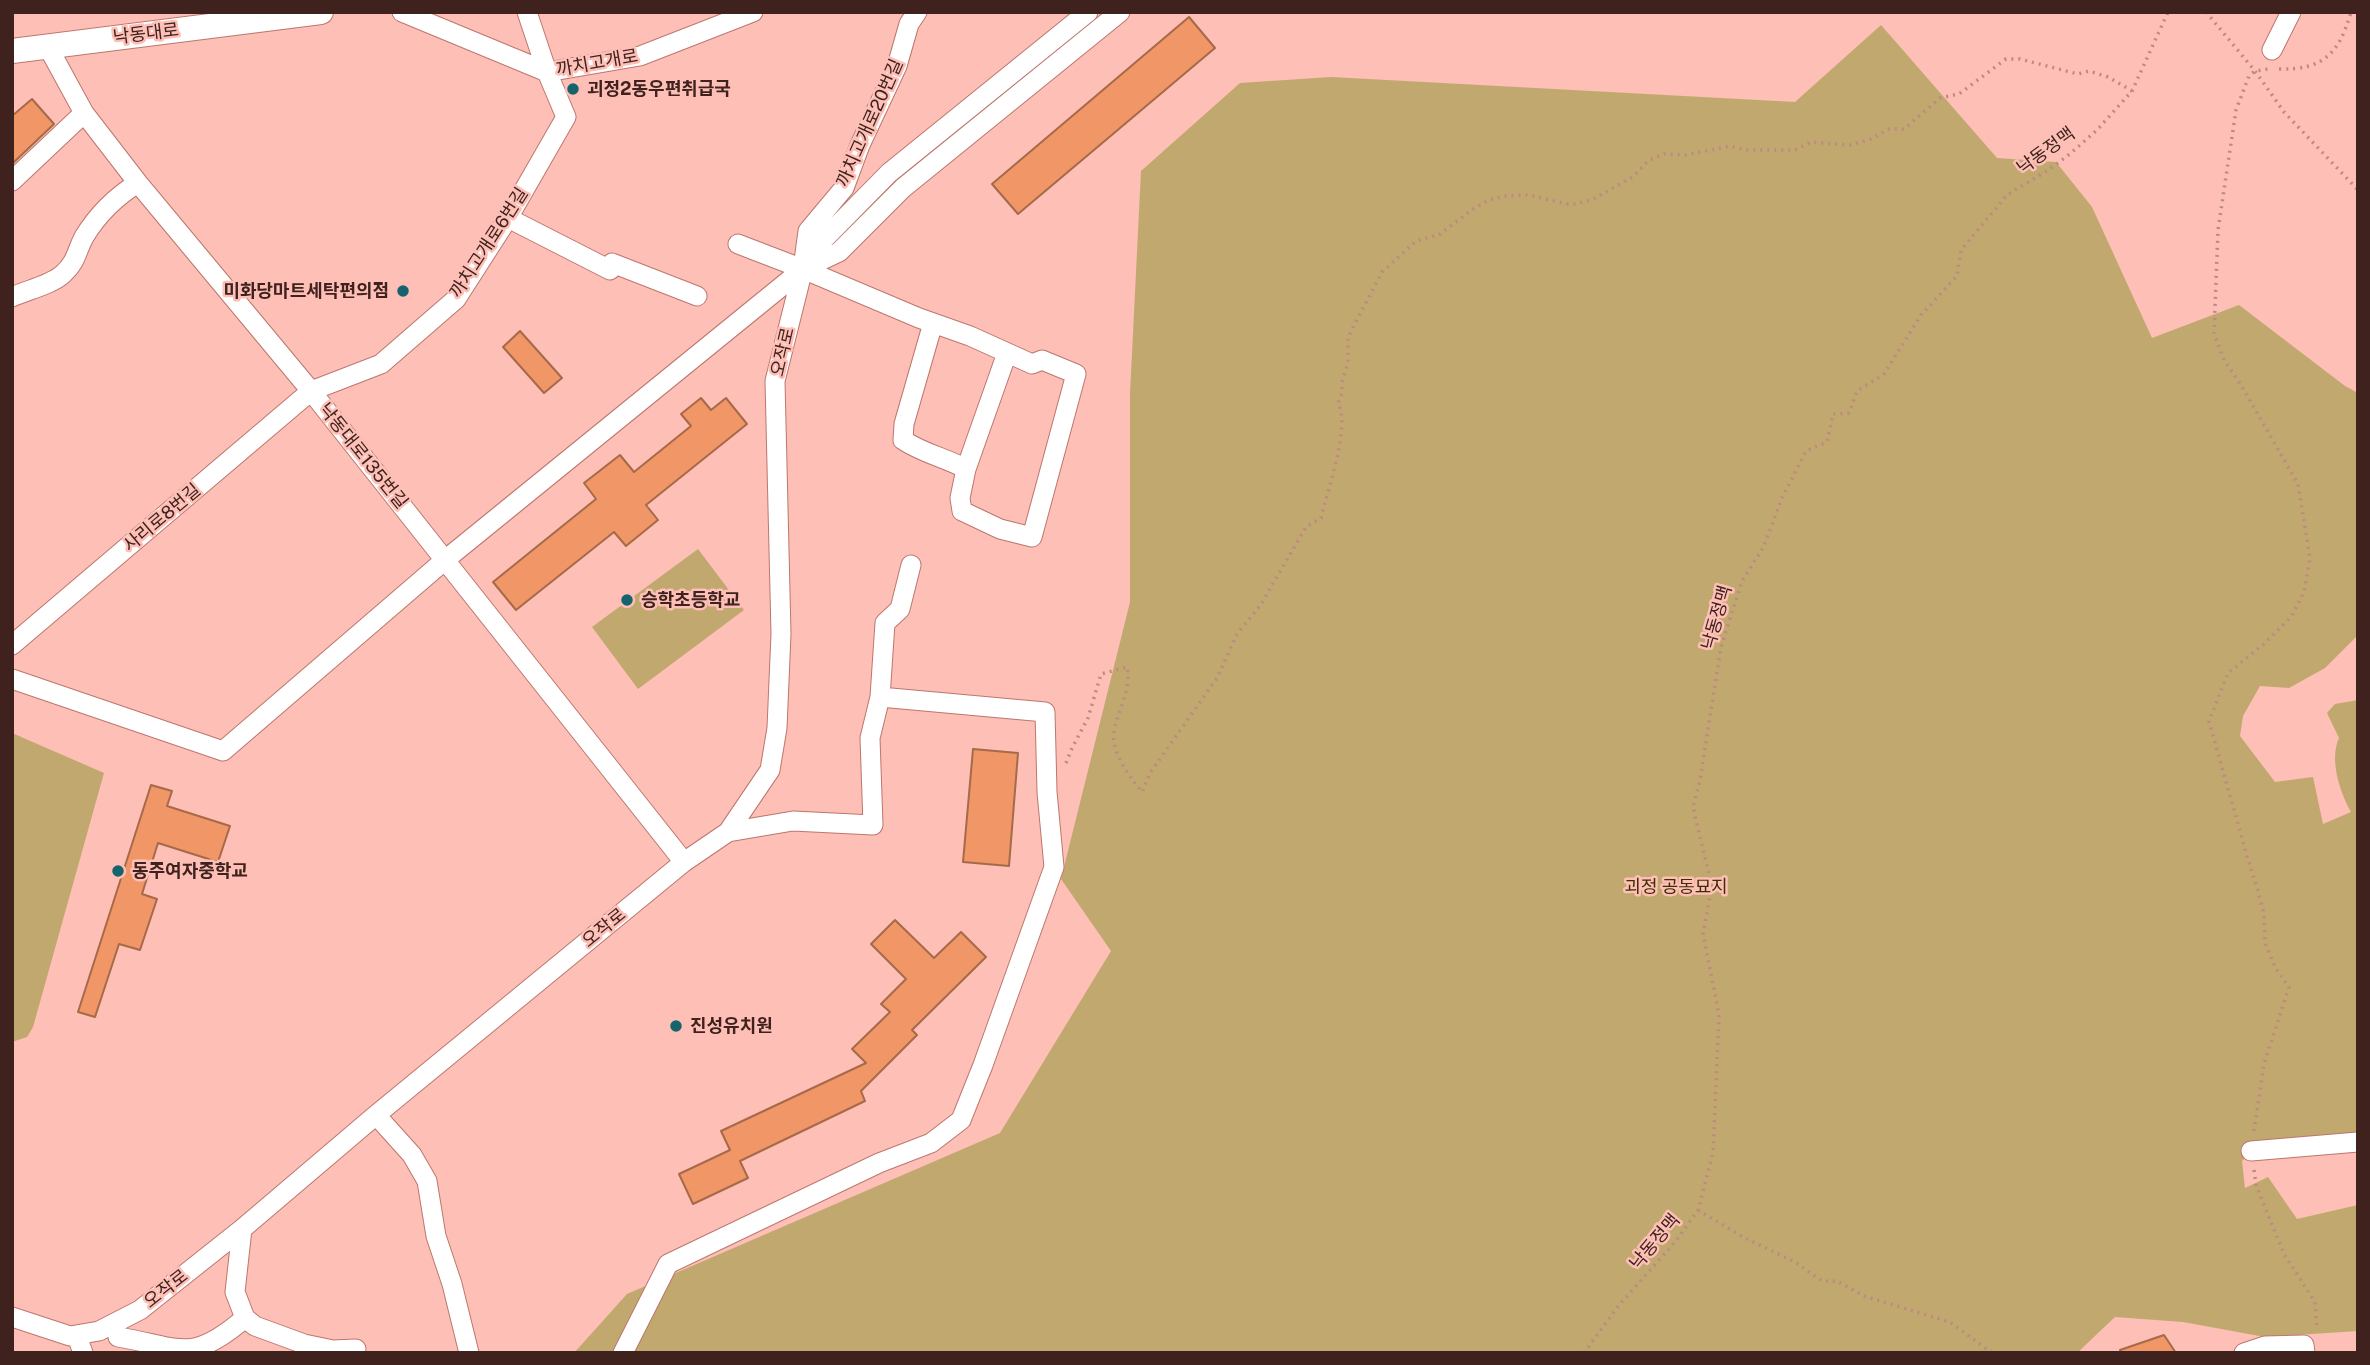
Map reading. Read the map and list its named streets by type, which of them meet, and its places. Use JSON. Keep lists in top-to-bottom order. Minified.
{"streets":{"main road":["낙동대로"],"street":["까치고개로","까치고개로20번길","까치고개로6번길","오작로","낙동대로135번길","사리로8번길"],"path":["낙동정맥"]},"crossings":[["낙동대로","낙동대로135번길"],["까치고개로","까치고개로6번길"],["까치고개로20번길","오작로"],["까치고개로6번길","낙동대로135번길"],["까치고개로6번길","사리로8번길"],["오작로","낙동대로135번길"],["낙동대로135번길","사리로8번길"]],"parks":["괴정 공동묘지"],"places":["괴정2동우편취급국","미화당마트세탁편의점","승학초등학교","동주여자중학교","진성유치원"]}
